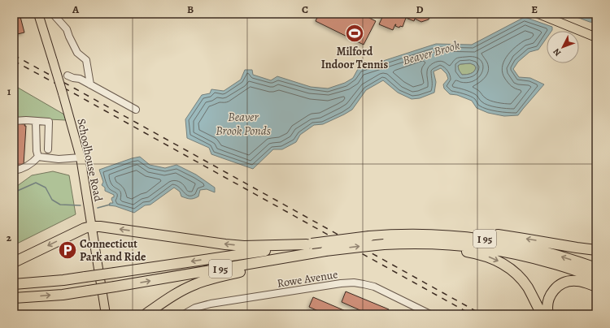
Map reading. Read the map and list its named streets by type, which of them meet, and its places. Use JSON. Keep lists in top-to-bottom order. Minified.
{"streets":{"highway":["I 95"],"main road":["Schoolhouse Road"],"street":["Rowe Avenue"]},"water":["Beaver Brook","Beaver Brook Ponds"],"places":{"sports":["Milford Indoor Tennis"],"parking":["Connecticut Park and Ride"]},"north":"bottom left","grid":{"columns":["A","B","C","D","E"],"rows":["1","2"]}}
